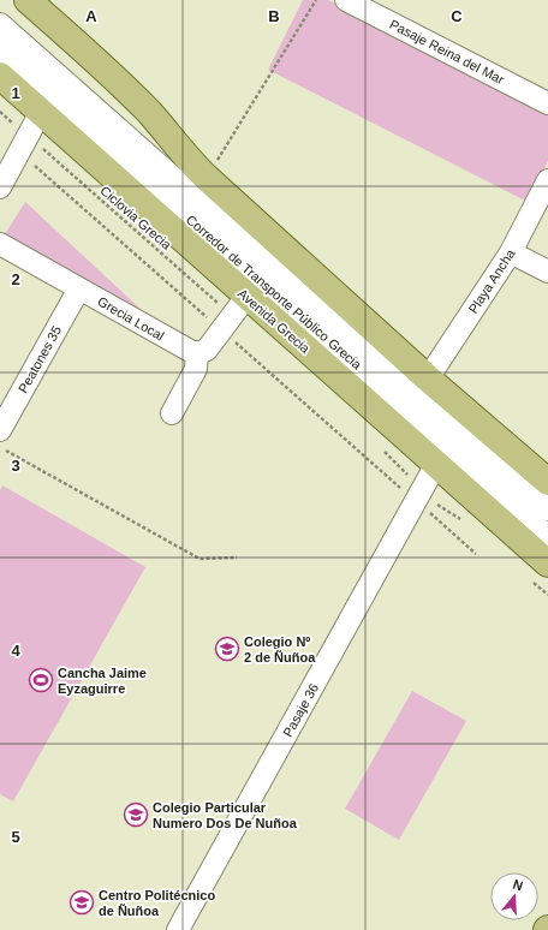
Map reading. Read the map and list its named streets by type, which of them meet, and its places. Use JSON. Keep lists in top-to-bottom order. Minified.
{"streets":{"main road":["Avenida Grecia"],"street":["Pasaje Reina del Mar","Playa Ancha","Corredor de Transporte Público Grecia","Grecia Local","Peatones 35","Pasaje 36"],"path":["Ciclovia Grecia"]},"crossings":[["Grecia Local","Peatones 35"],["Avenida Grecia","Pasaje 36"]],"places":{"school or university":["Colegio Nº 2 de Ñuñoa","Colegio Particular Numero Dos De Nuñoa","Centro Politécnico de Ñuñoa"],"sports":["Cancha Jaime Eyzaguirre"]},"north":"top","grid":{"columns":["A","B","C"],"rows":["1","2","3","4","5"]}}
